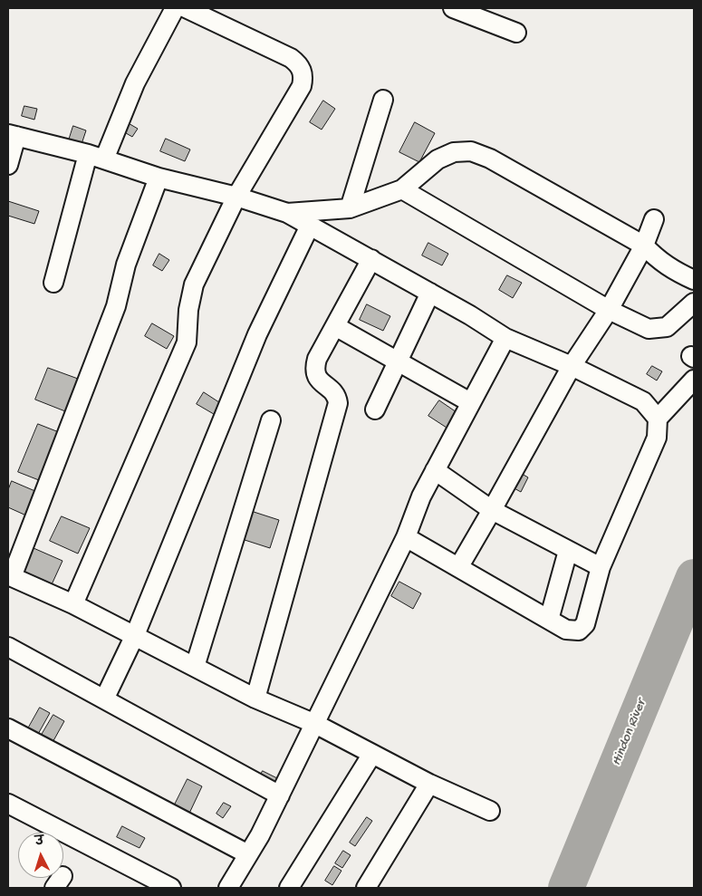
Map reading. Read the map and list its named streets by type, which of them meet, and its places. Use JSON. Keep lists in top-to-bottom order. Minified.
{"water":["Hindon River"],"north":"top"}
